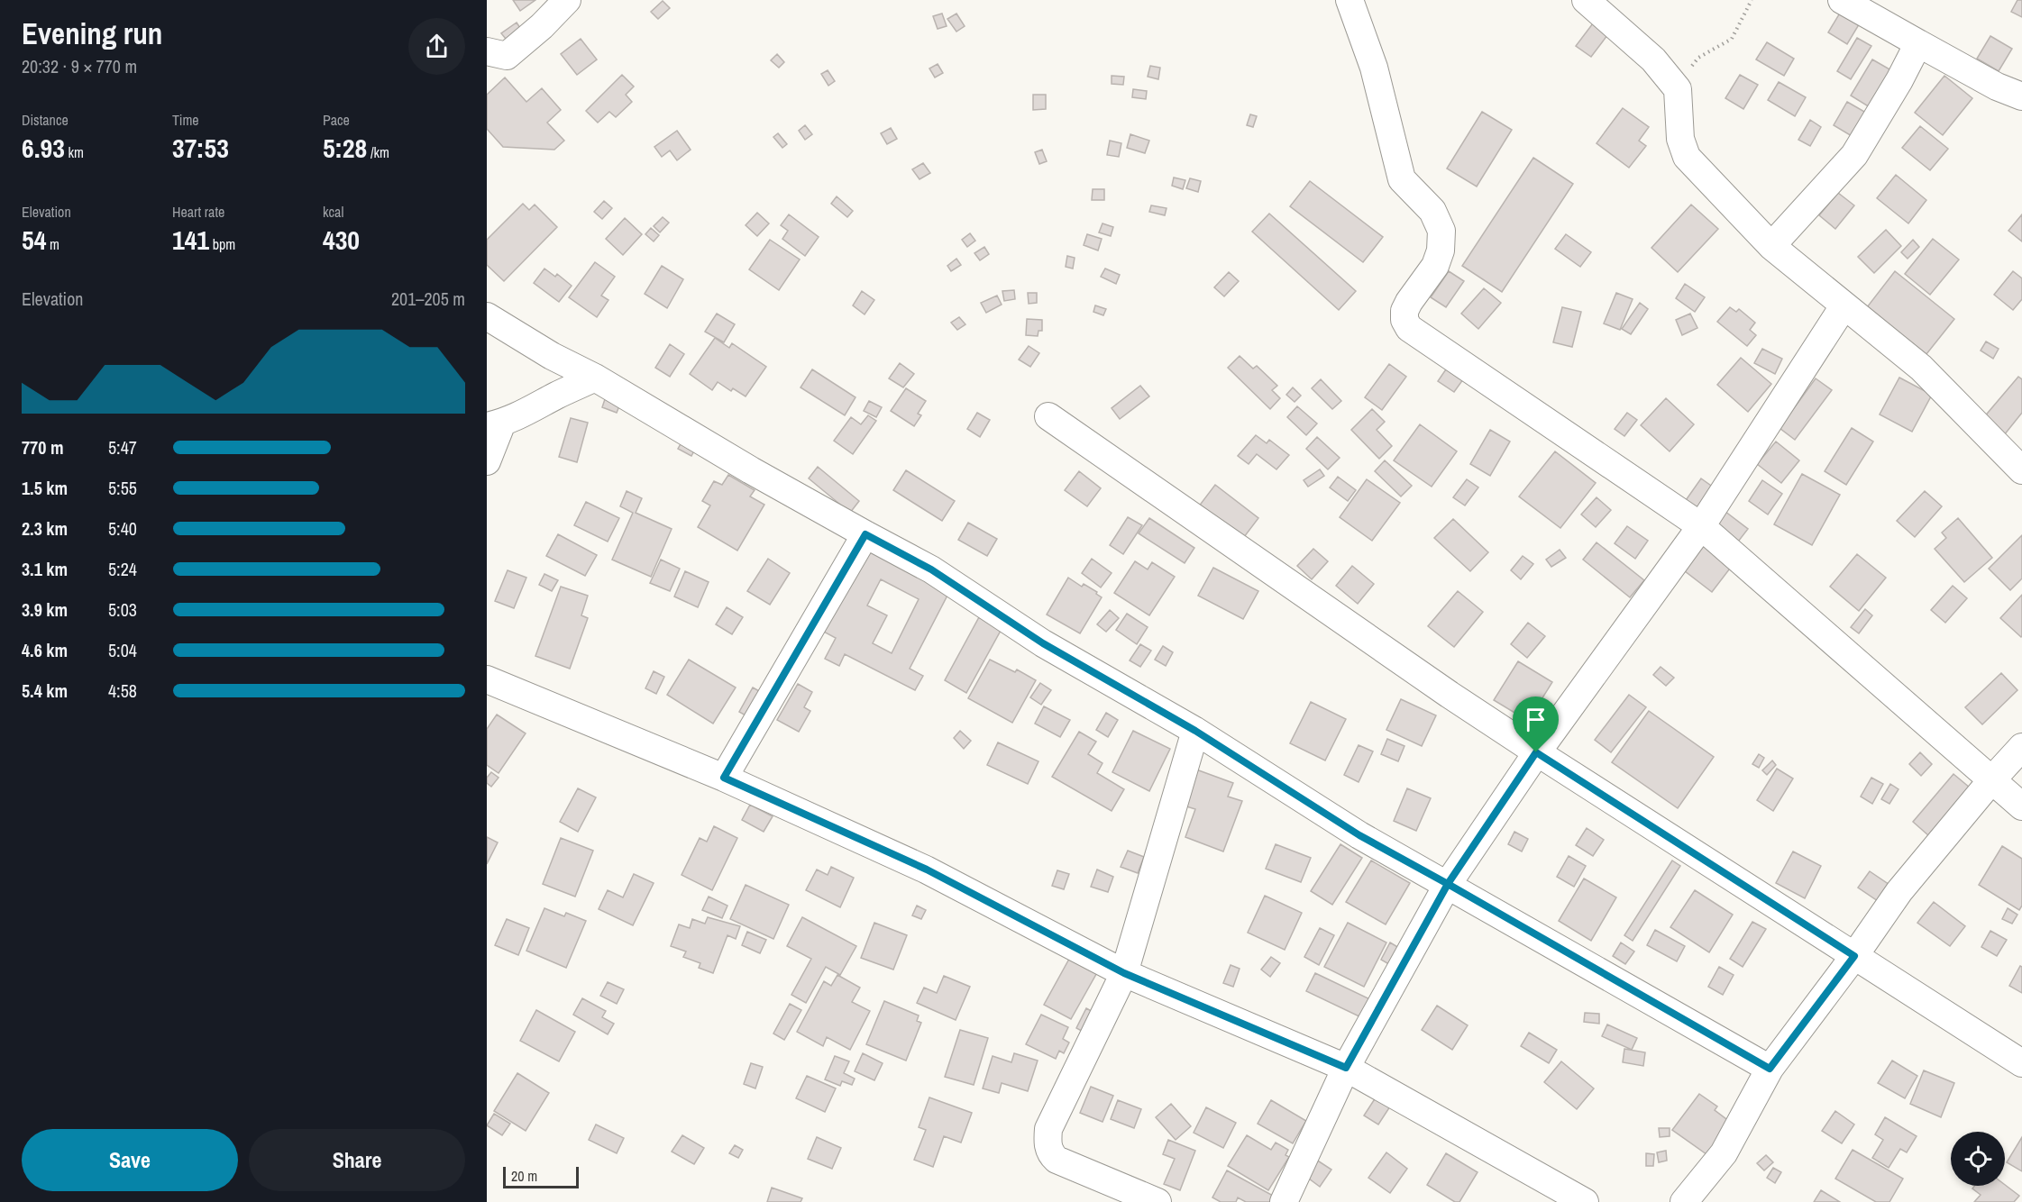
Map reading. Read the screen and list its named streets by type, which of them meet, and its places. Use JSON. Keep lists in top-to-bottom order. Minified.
{"scale_bar":"20 m","page":{"heading":["Evening run","20:32 · 9 × 770 m"],"stats":[["Distance","6.93 km"],["Time","37:53"],["Pace","5:28 /km"],["Elevation","54 m"],["Heart rate","141 bpm"],["kcal","430"]],"chart":["Elevation","201–205 m"],"list":[{"name":"770 m","note":"5:47"},{"name":"1.5 km","note":"5:55"},{"name":"2.3 km","note":"5:40"},{"name":"3.1 km","note":"5:24"},{"name":"3.9 km","note":"5:03"},{"name":"4.6 km","note":"5:04"},{"name":"5.4 km","note":"4:58"}],"buttons":["Save","Share"],"scale":"20 m"}}
